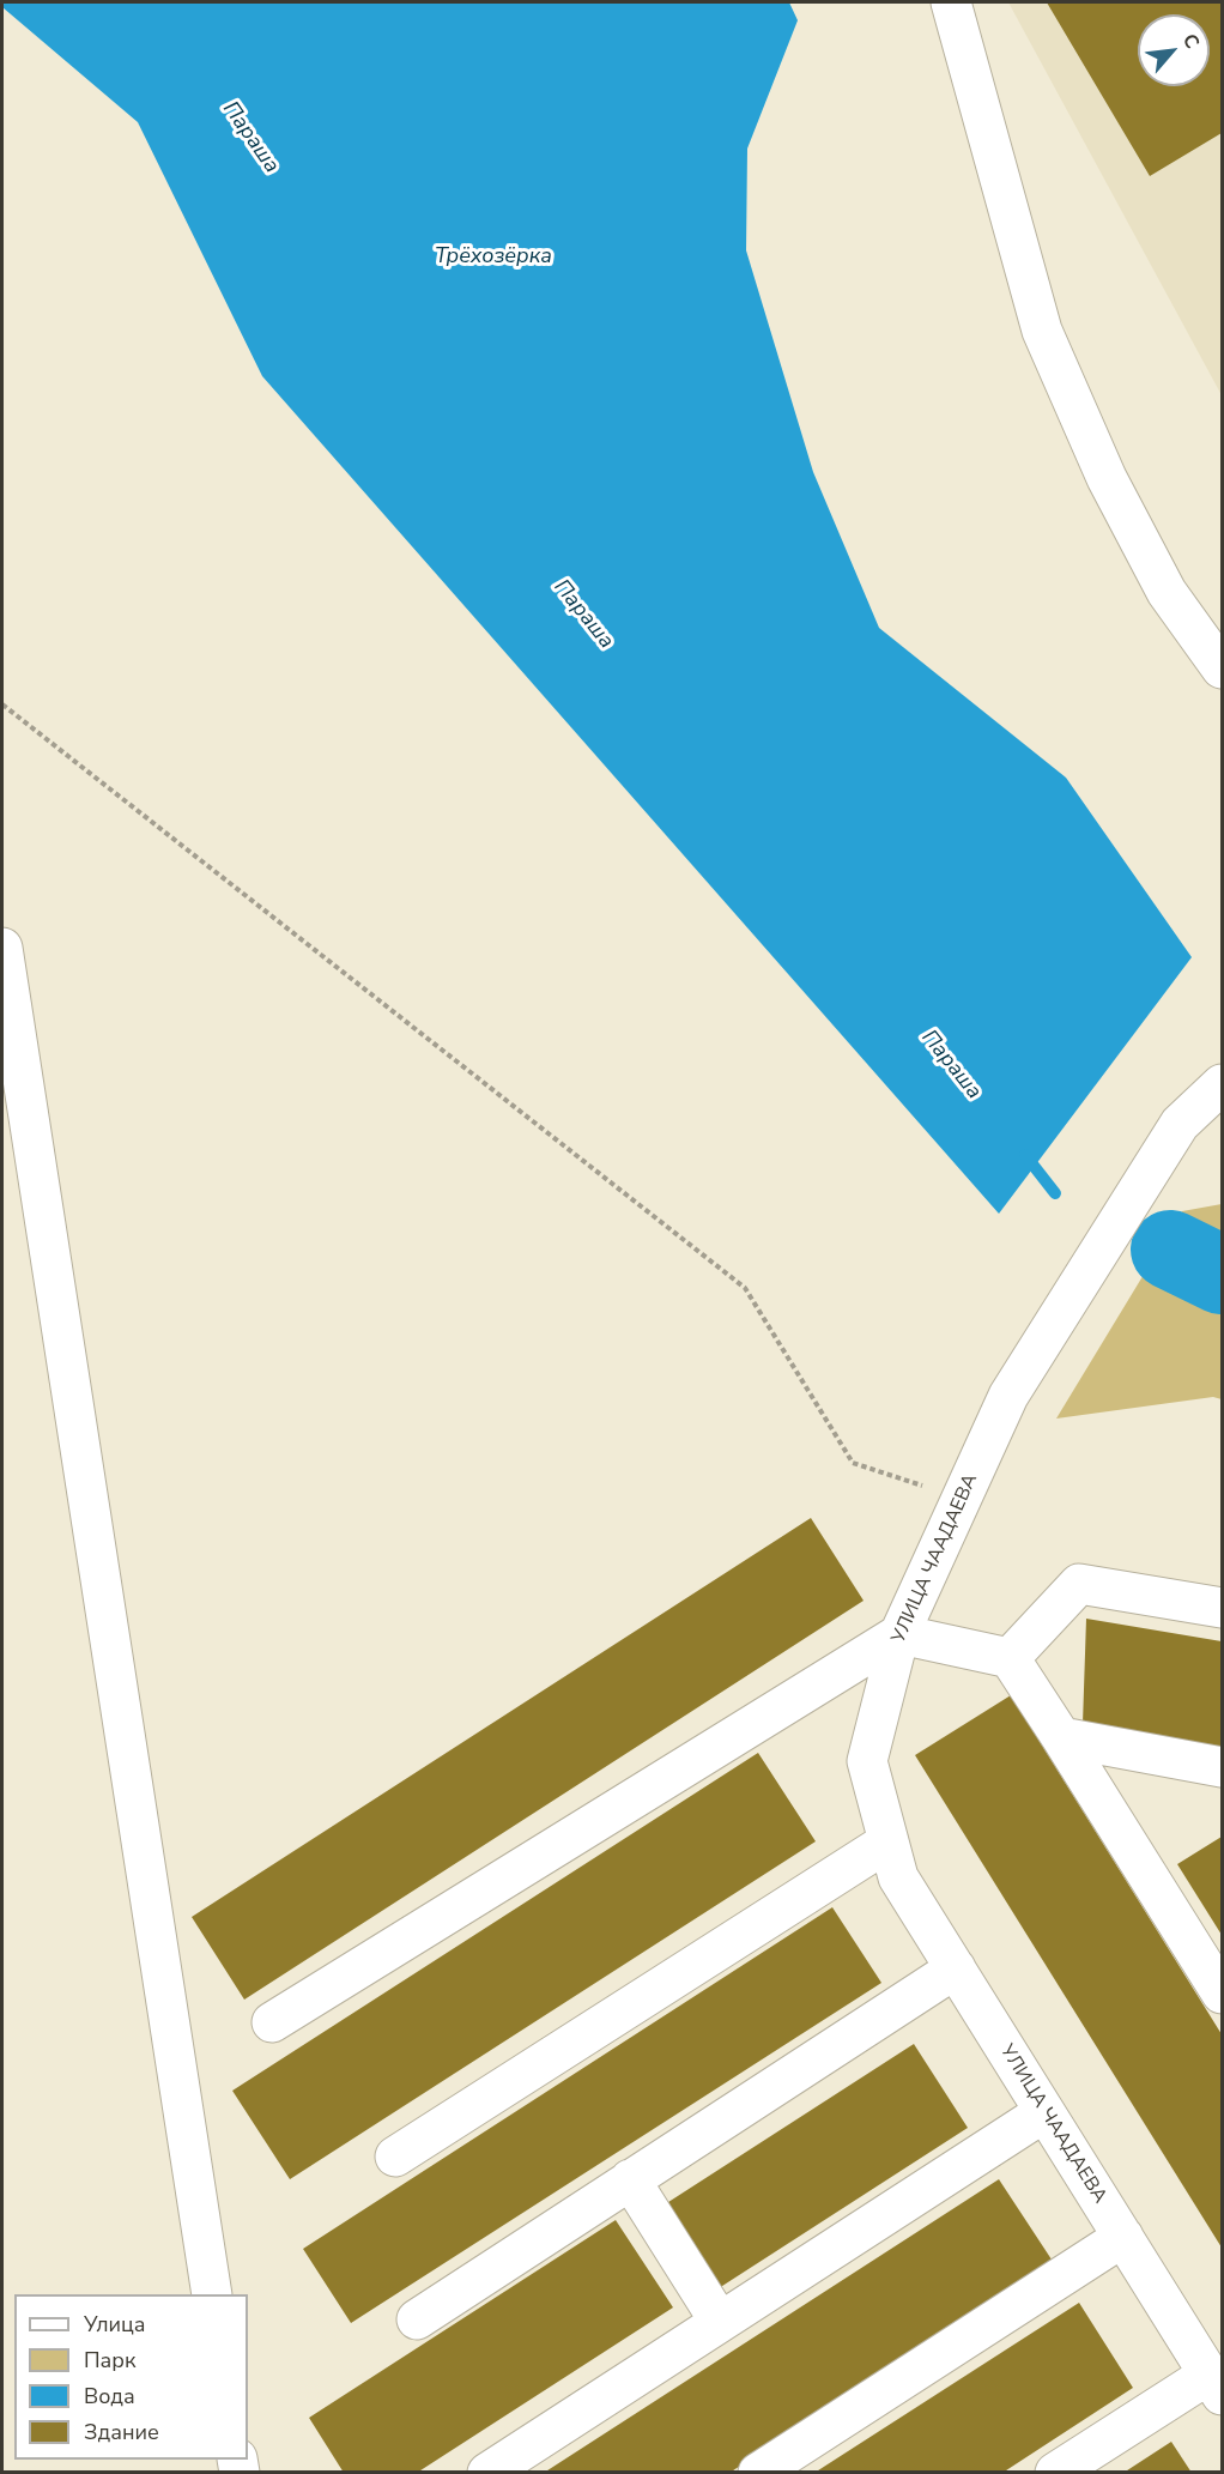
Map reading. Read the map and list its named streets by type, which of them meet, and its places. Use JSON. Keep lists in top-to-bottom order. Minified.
{"streets":{"street":["УЛИЦА ЧААДАЕВА"]},"water":["Параша","Трёхозёрка"],"legend":["Улица","Парк","Вода","Здание"],"north":"top right"}
